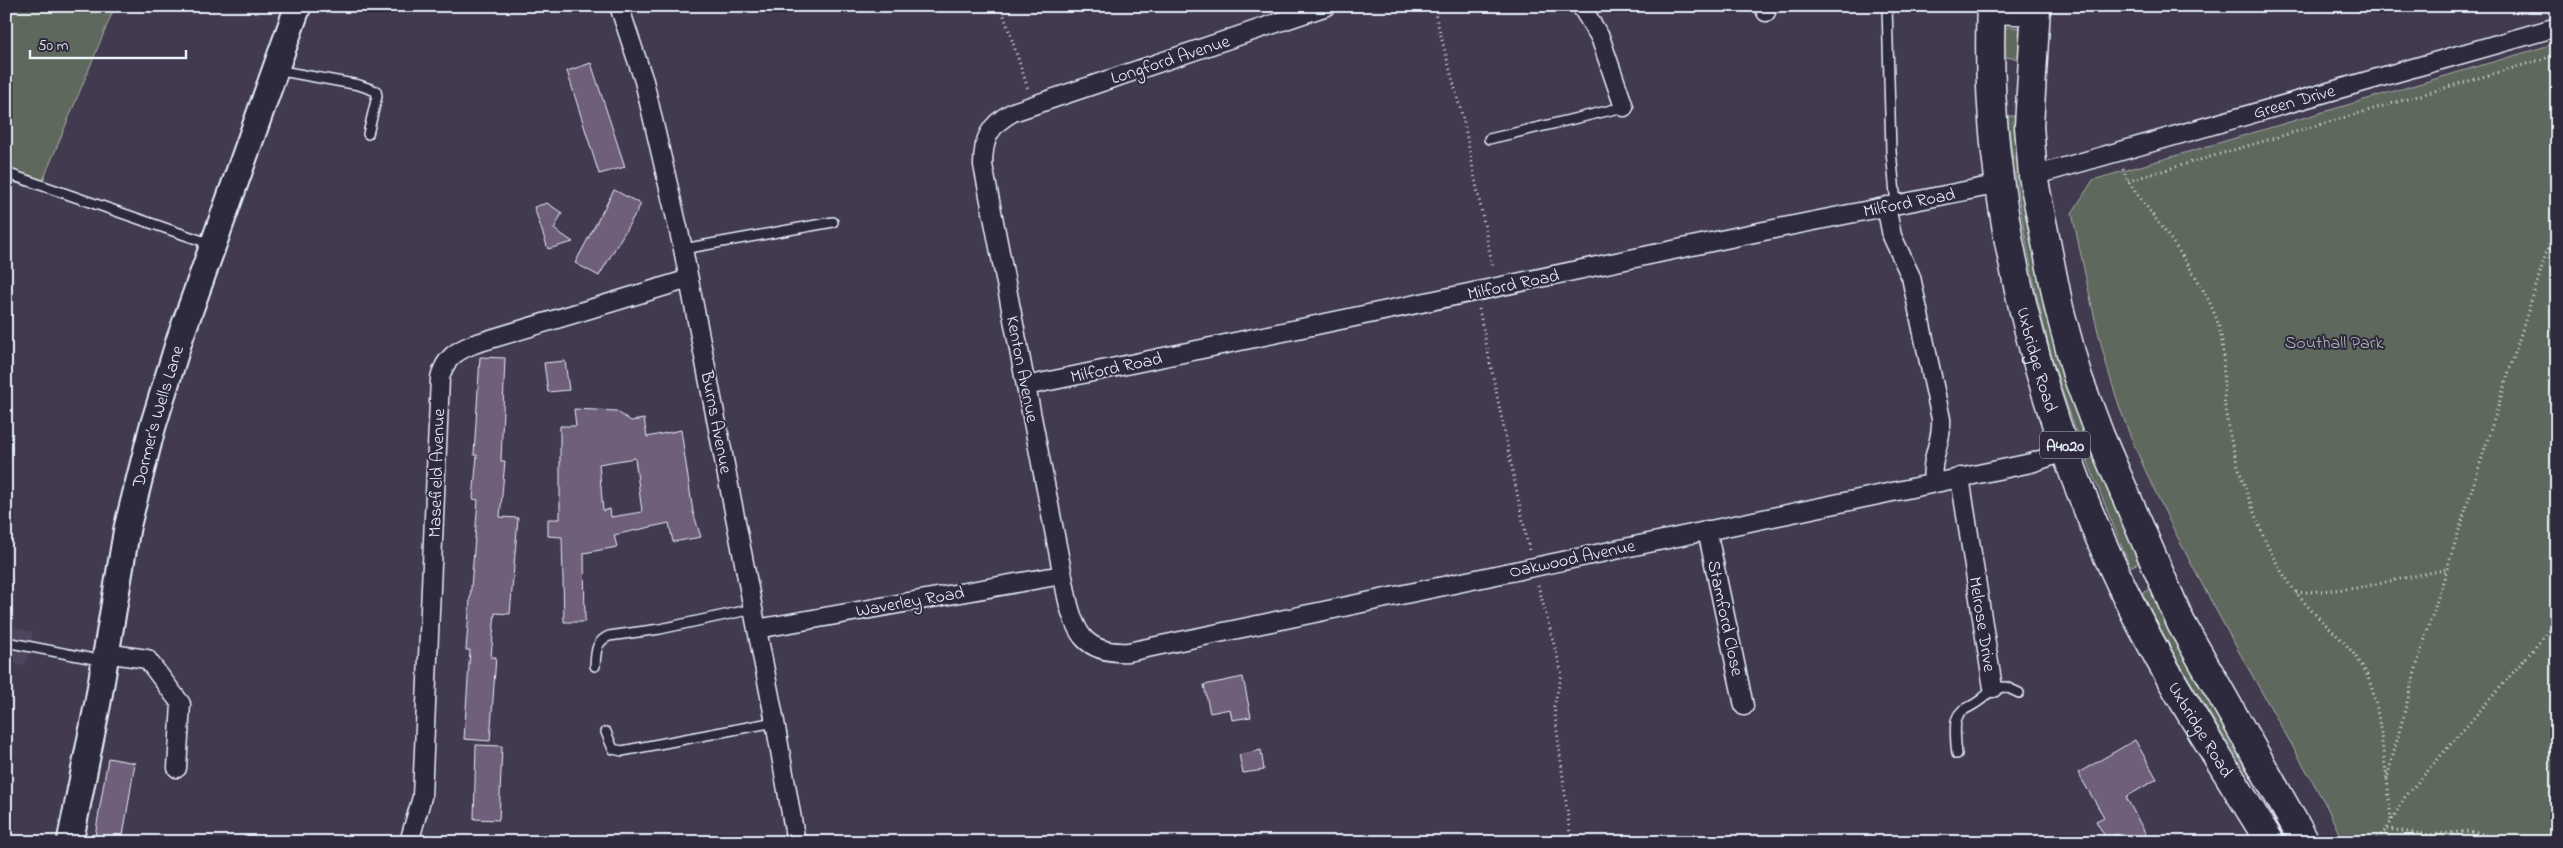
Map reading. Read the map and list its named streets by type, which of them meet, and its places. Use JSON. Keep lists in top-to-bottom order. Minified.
{"streets":{"main road":["Uxbridge Road","A4020"],"street":["Longford Avenue","Green Drive","Milford Road","Kenton Avenue","Dormer’s Wells Lane","Burns Avenue","Masefield Avenue","Oakwood Avenue","Waverley Road","Stamford Close","Melrose Drive"]},"crossings":[["Longford Avenue","Kenton Avenue"],["Green Drive","Uxbridge Road"],["Milford Road","Uxbridge Road"],["Milford Road","Kenton Avenue"],["Uxbridge Road","A4020"],["Uxbridge Road","Oakwood Avenue"],["Kenton Avenue","Oakwood Avenue"],["Kenton Avenue","Waverley Road"],["Burns Avenue","Masefield Avenue"],["Burns Avenue","Waverley Road"],["Oakwood Avenue","Stamford Close"],["Oakwood Avenue","Melrose Drive"]],"parks":["Southall Park"],"scale_bar":"50 m"}
